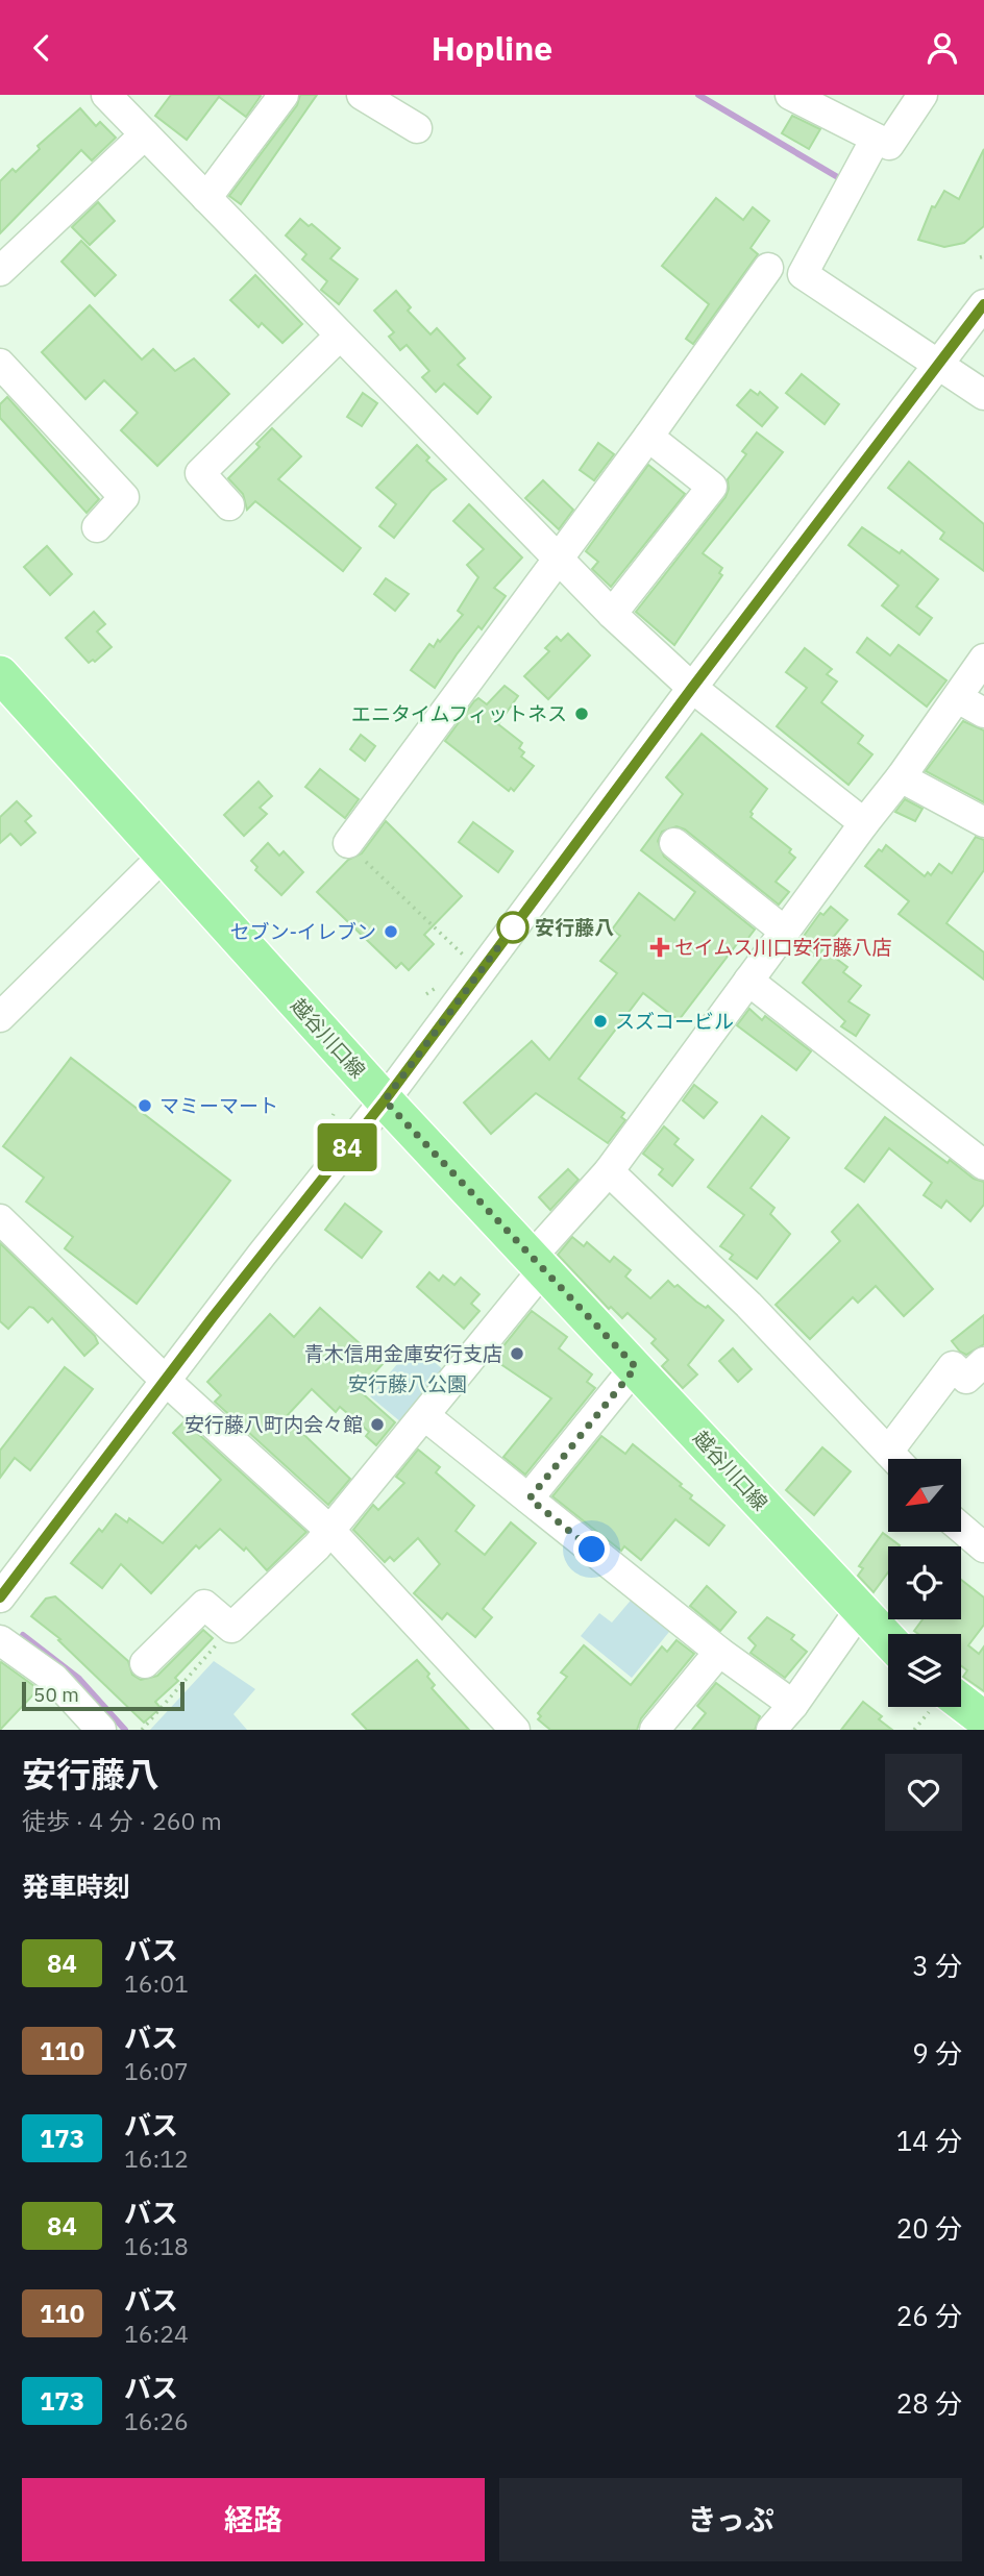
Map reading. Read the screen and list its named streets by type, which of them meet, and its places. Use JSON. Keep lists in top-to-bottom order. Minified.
{"streets":{"main road":["越谷川口線"]},"parks":["安行藤八公園"],"places":{"other":["エニタイムフィットネス","安行藤八","セブン-イレブン","スズコービル","マミーマート","青木信用金庫安行支店","安行藤八町内会々館"],"health":["セイムス川口安行藤八店"]},"lines":["bus line 84"],"scale_bar":"50 m","north":"bottom left","page":{"header":"Hopline","on_map":"84","scale":"50 m","heading":[["安行藤八","徒歩 · 4 分 · 260 m"],"発車時刻"],"list":[{"mark":"84","name":"バス","note":"16:01","value":"3 分"},{"mark":"110","name":"バス","note":"16:07","value":"9 分"},{"mark":"173","name":"バス","note":"16:12","value":"14 分"},{"mark":"84","name":"バス","note":"16:18","value":"20 分"},{"mark":"110","name":"バス","note":"16:24","value":"26 分"},{"mark":"173","name":"バス","note":"16:26","value":"28 分"}],"buttons":["経路","きっぷ"]}}
